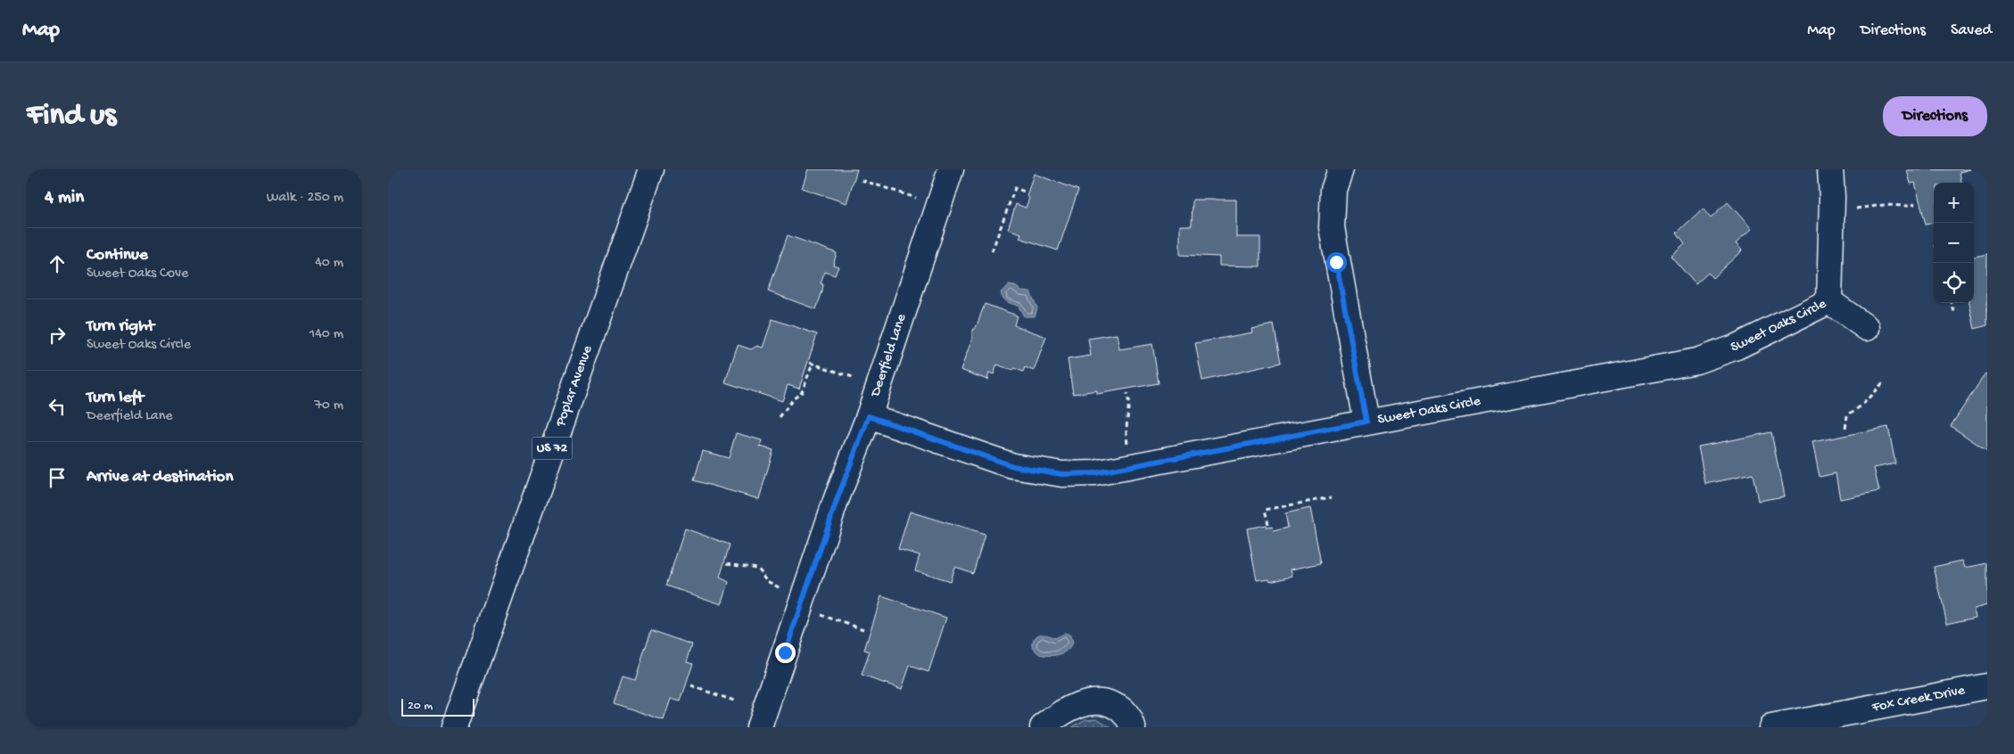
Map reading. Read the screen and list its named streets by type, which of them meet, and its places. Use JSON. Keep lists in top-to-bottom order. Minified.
{"streets":{"street":["Sweet Oaks Circle","Deerfield Lane","Poplar Avenue","US 72","Fox Creek Drive"]},"crossings":[["Sweet Oaks Circle","Deerfield Lane"]],"scale_bar":"20 m","page":{"header":"Map","nav":["Map","Directions","Saved"],"buttons":"Directions","title":"Find us","heading":["4 min","Walk · 250 m"],"map_buttons":["+","−"],"list":[["Continue","Sweet Oaks Cove","40 m"],["Turn right","Sweet Oaks Circle","140 m"],["Turn left","Deerfield Lane","70 m"],"Arrive at destination"],"scale":"20 m"}}
